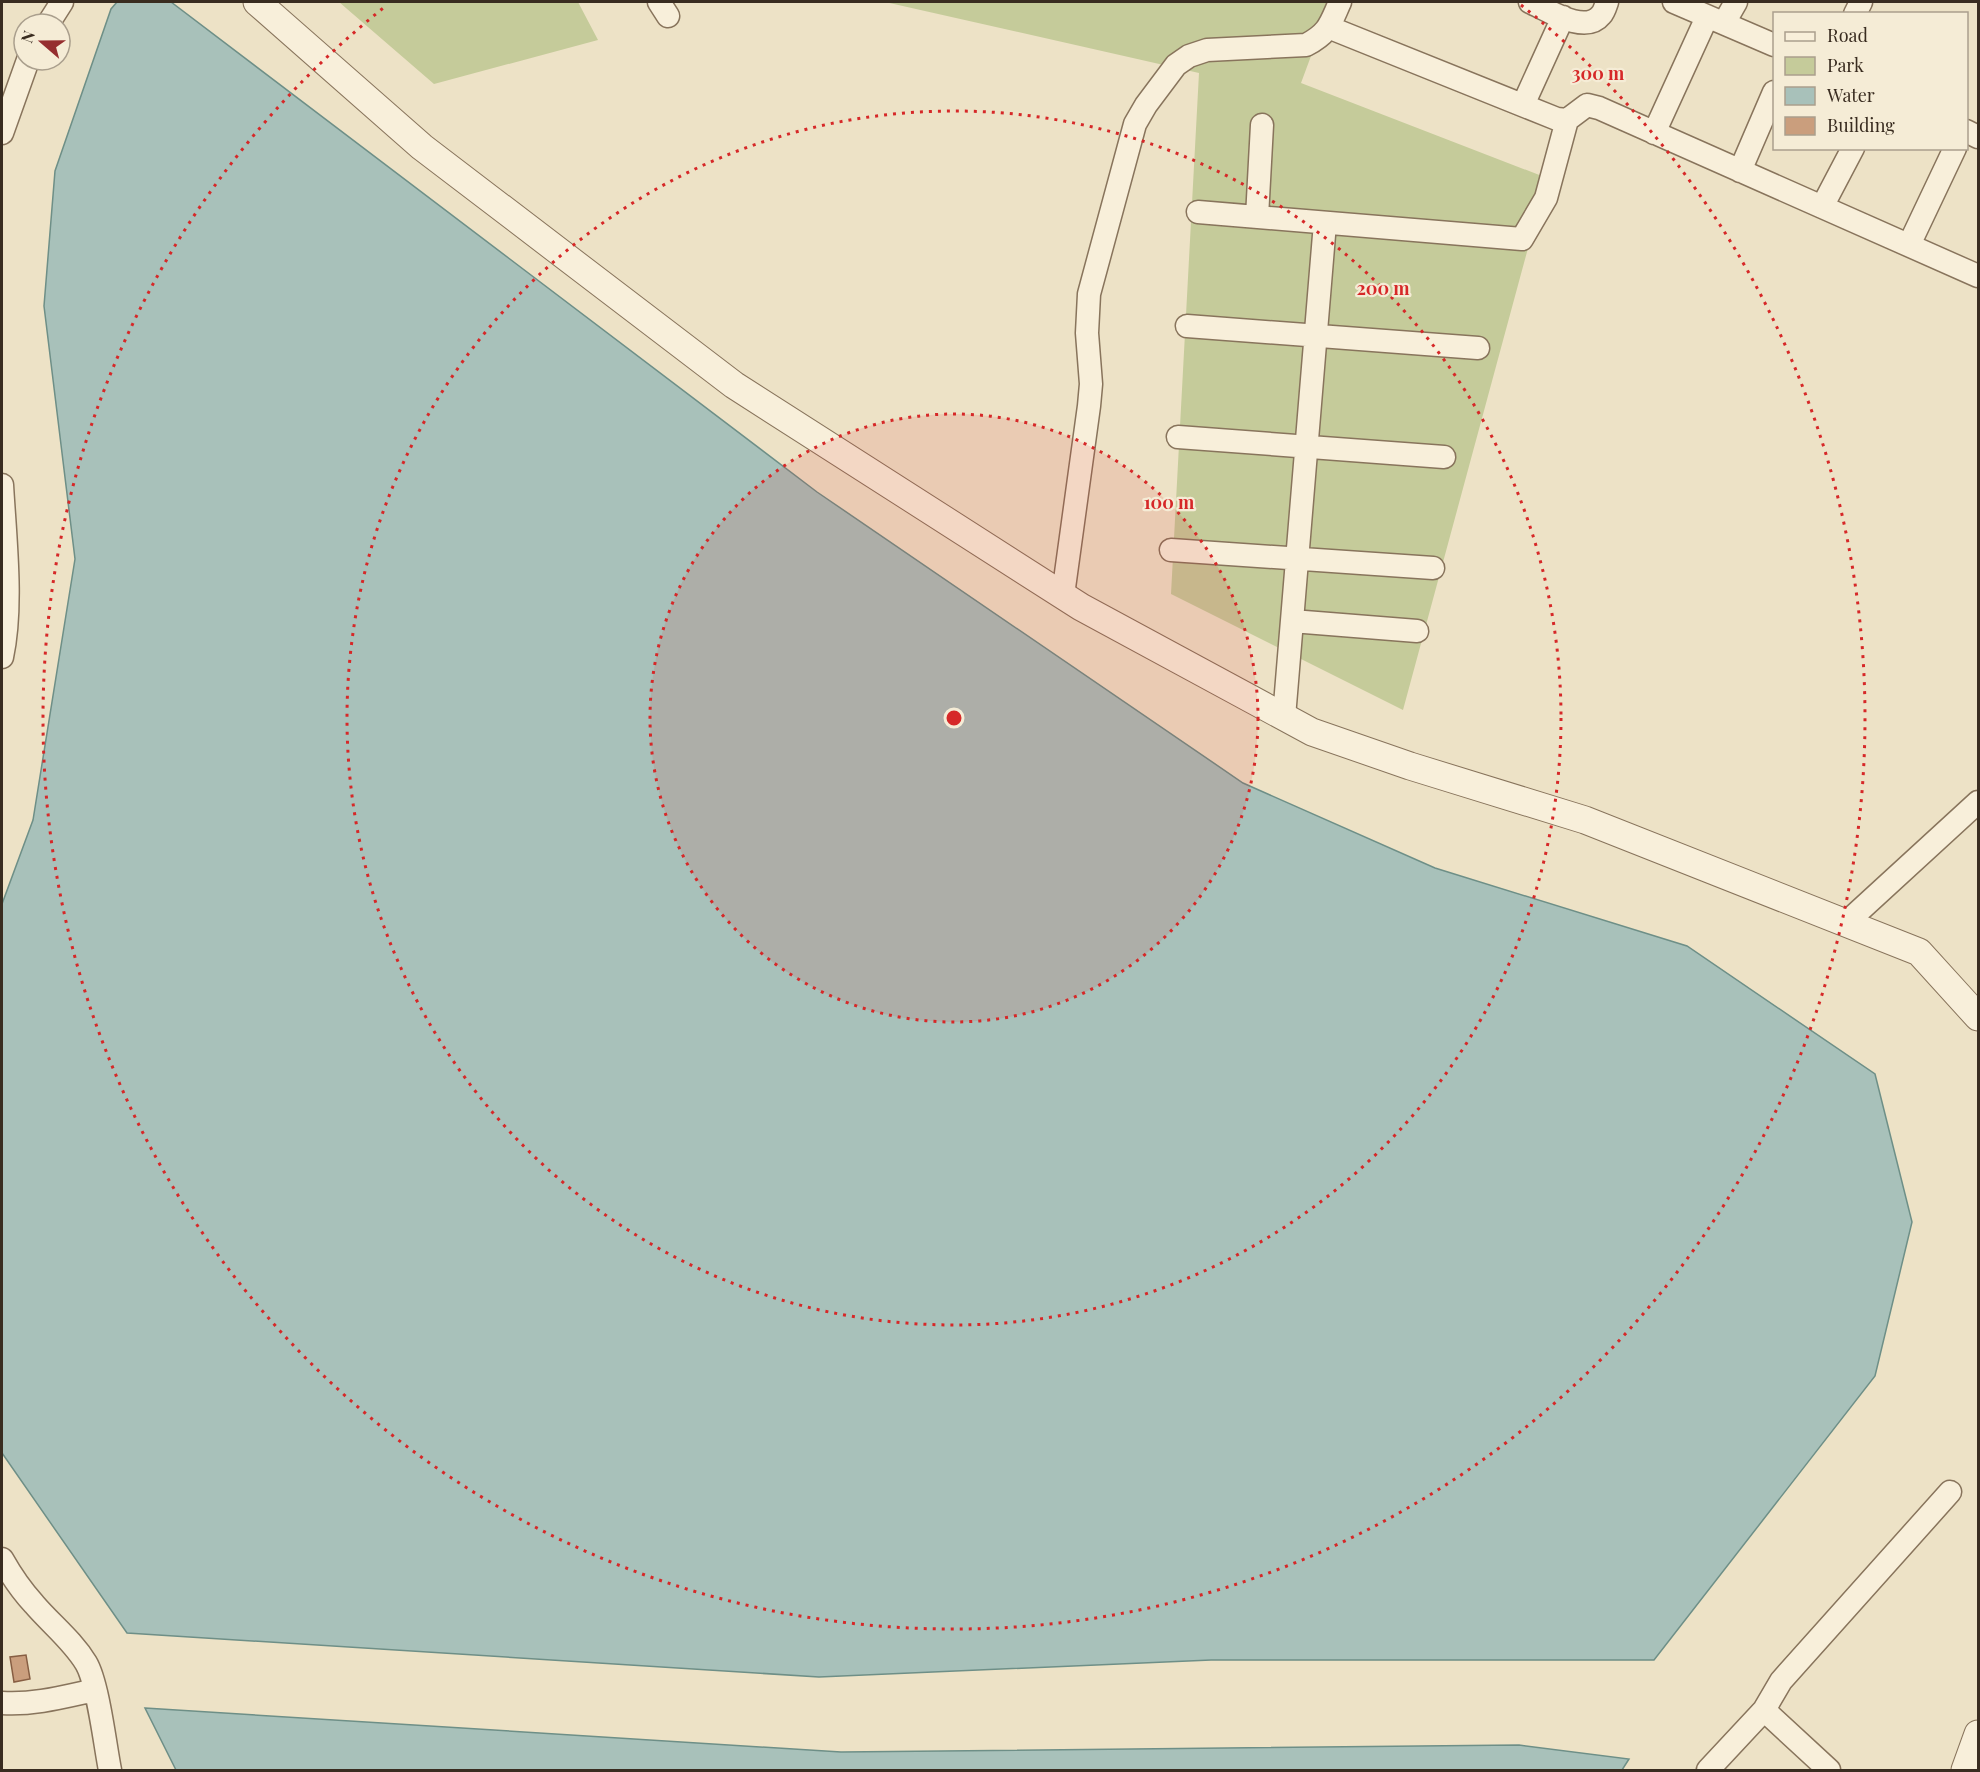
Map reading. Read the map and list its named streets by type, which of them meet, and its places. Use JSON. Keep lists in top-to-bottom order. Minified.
{"legend":["Road","Park","Water","Building"],"north":"left","rings":["300 m","200 m","100 m"]}
